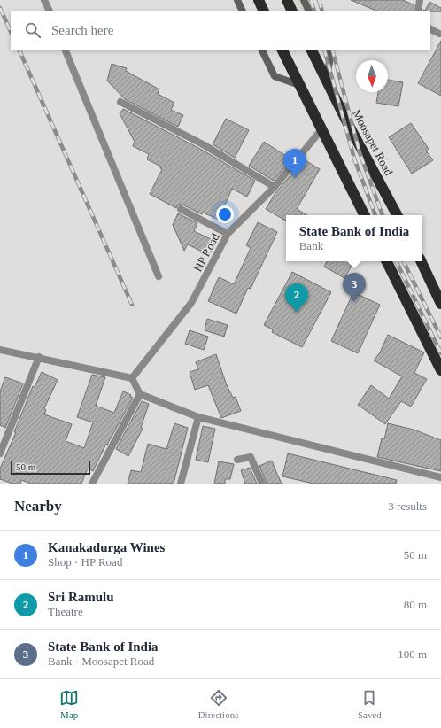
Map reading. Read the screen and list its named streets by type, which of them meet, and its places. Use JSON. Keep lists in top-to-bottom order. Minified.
{"streets":{"highway":["Moosapet Road"],"street":["HP Road"]},"scale_bar":"50 m","north":"bottom","page":{"search":"Search here","pins":["1","3","2"],"popup":["State Bank of India","Bank"],"scale":"50 m","heading":["Nearby","3 results"],"list":[{"mark":"1","name":"Kanakadurga Wines","note":"Shop · HP Road","value":"50 m"},{"mark":"2","name":"Sri Ramulu","note":"Theatre","value":"80 m"},{"mark":"3","name":"State Bank of India","note":"Bank · Moosapet Road","value":"100 m"}],"nav":["Map","Directions","Saved"]}}
